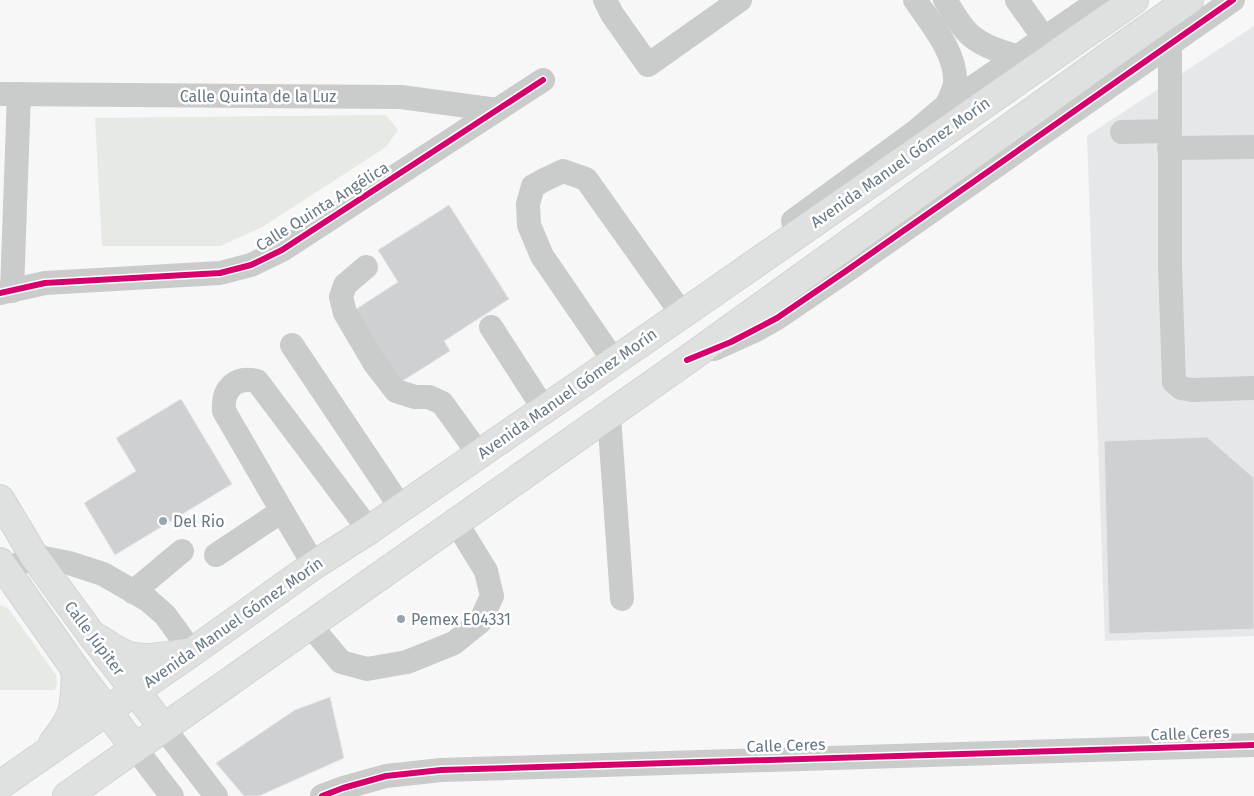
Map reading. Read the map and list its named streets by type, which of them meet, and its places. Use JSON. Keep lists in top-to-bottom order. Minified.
{"streets":{"main road":["Avenida Manuel Gómez Morín","Calle Júpiter"],"street":["Calle Quinta de la Luz","Calle Quinta Angélica","Calle Ceres"]},"crossings":[["Calle Quinta de la Luz","Calle Quinta Angélica"],["Avenida Manuel Gómez Morín","Calle Júpiter"]],"places":["Del Rio","Pemex E04331"]}
